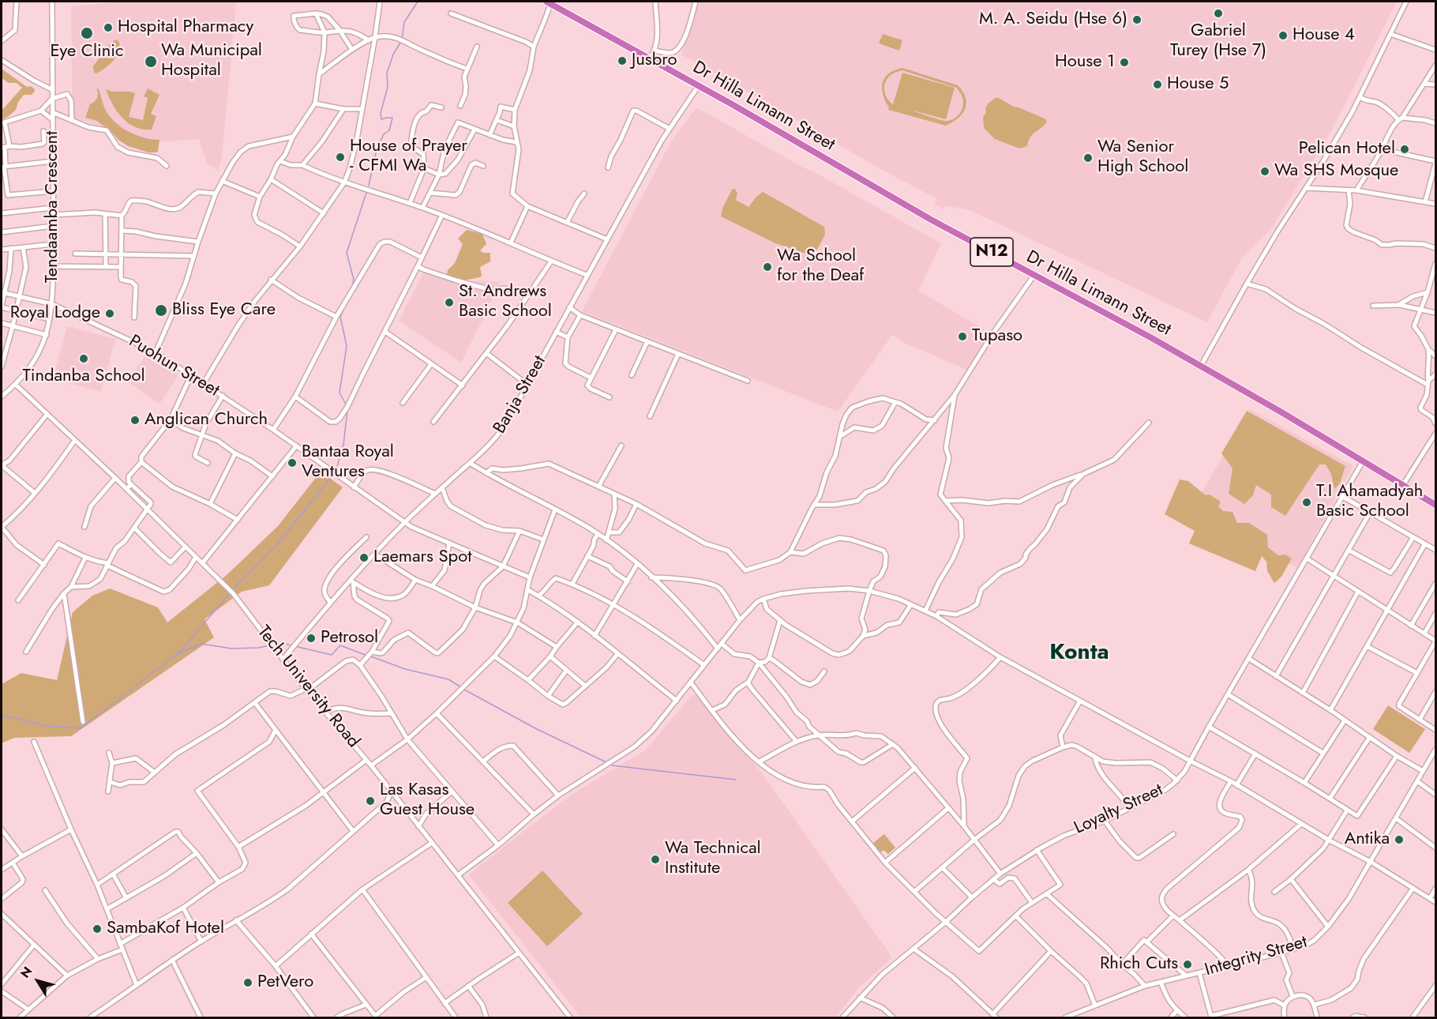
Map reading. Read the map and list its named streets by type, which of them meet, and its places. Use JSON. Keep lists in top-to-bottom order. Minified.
{"streets":{"highway":["Dr Hilla Limann Street","N12"],"street":["Tendaamba Crescent","Puohun Street","Banja Street","Tech University Road","Loyalty Street","Integrity Street"]},"crossings":[["Dr Hilla Limann Street","Banja Street"],["Dr Hilla Limann Street","Loyalty Street"],["Tendaamba Crescent","Puohun Street"],["Tendaamba Crescent","Tech University Road"],["Puohun Street","Banja Street"],["Banja Street","Tech University Road"]],"districts":["Konta"],"places":["Gabriel Turey (Hse 7)","M. A. Seidu (Hse 6)","Hospital Pharmacy","Eye Clinic","House 4","Jusbro","Wa Municipal Hospital","House 1","House 5","Pelican Hotel","House of Prayer - CFMI Wa","Wa Senior High School","Wa SHS Mosque","Wa School for the Deaf","St. Andrews Basic School","Bliss Eye Care","Royal Lodge","Tupaso","Tindanba School","Anglican Church","Bantaa Royal Ventures","T.I Ahamadyah Basic School","Laemars Spot","Petrosol","Las Kasas Guest House","Antika","Wa Technical Institute","SambaKof Hotel","Rhich Cuts","PetVero"],"north":"top left"}
